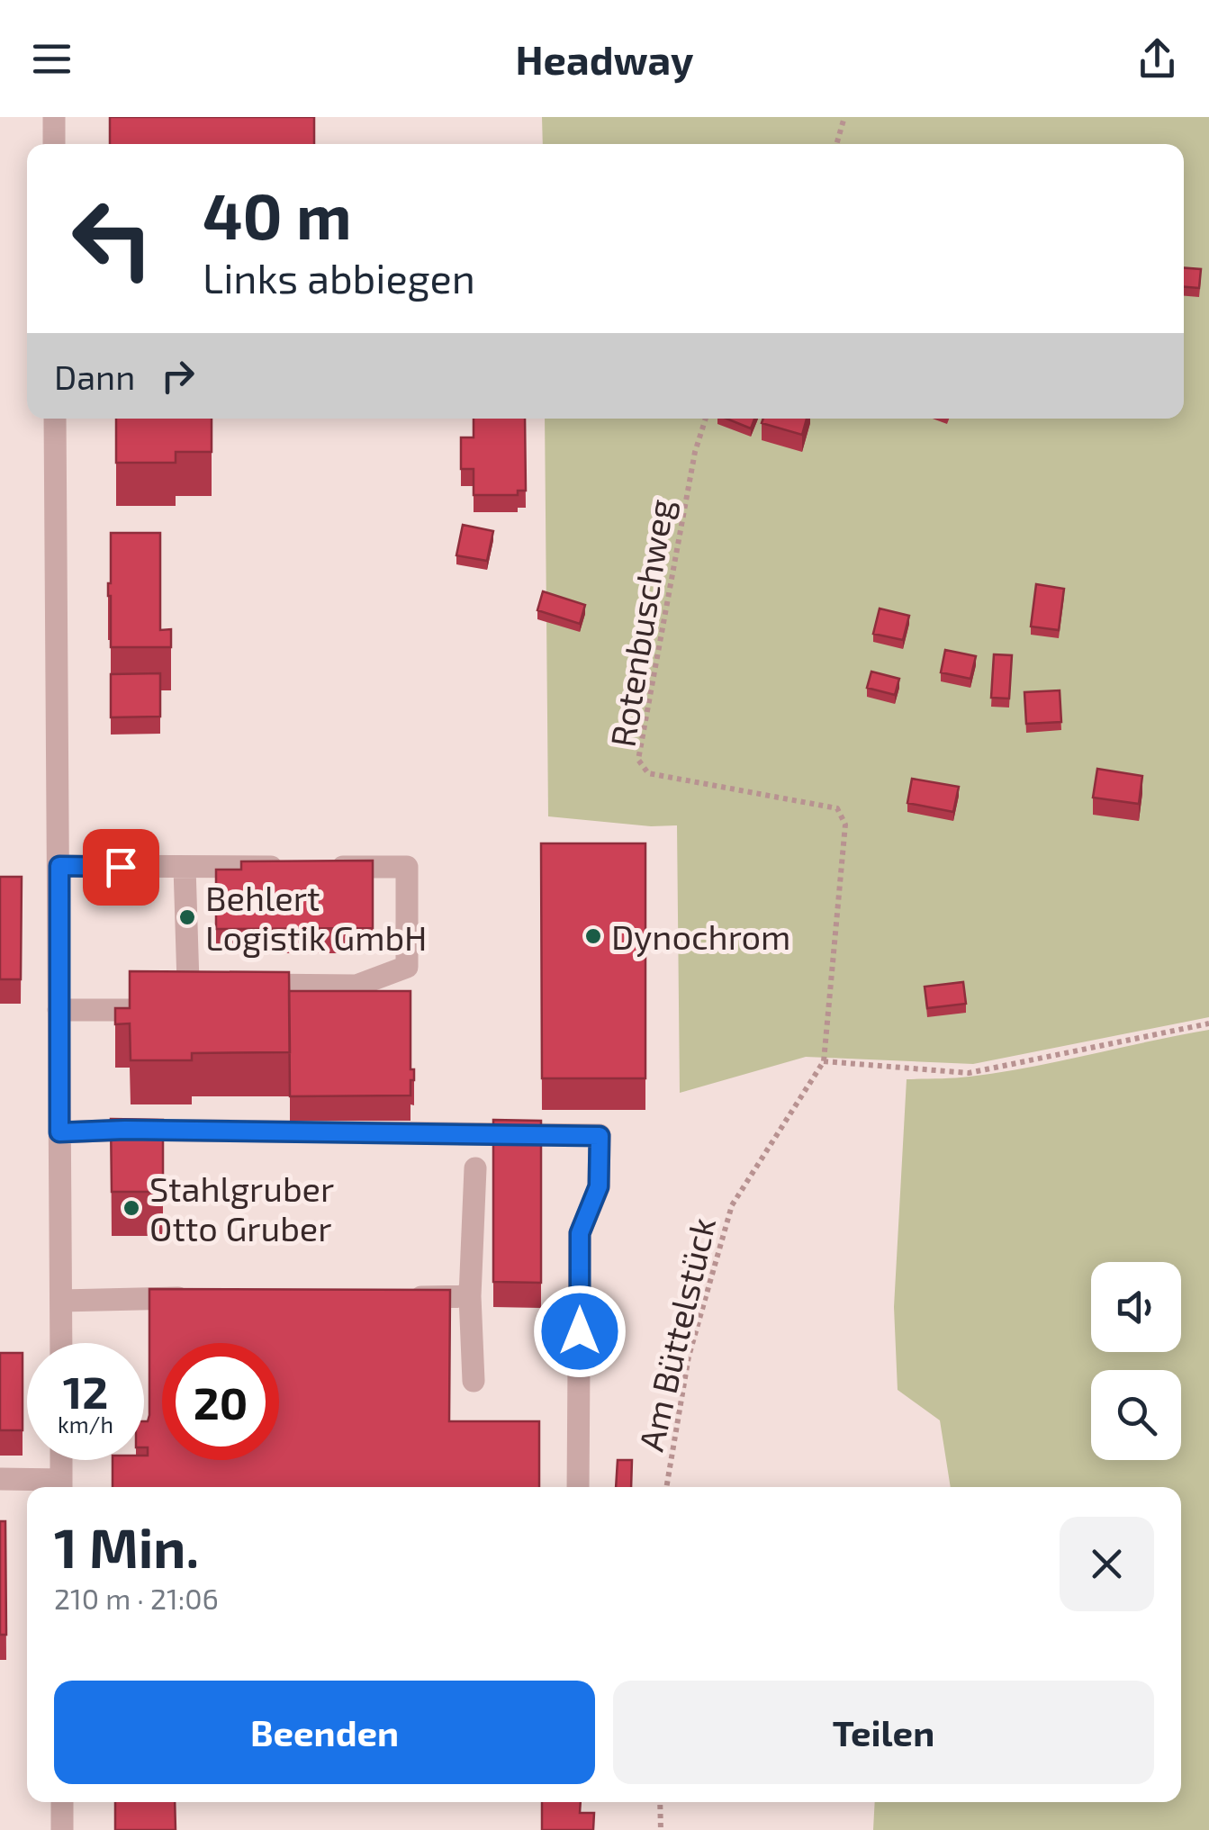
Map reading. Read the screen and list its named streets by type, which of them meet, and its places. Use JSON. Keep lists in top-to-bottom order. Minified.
{"streets":{"path":["Rotenbuschweg","Am Büttelstück"]},"places":["Behlert Logistik GmbH","Dynochrom","Stahlgruber Otto Gruber"],"page":{"header":"Headway","turn":["40 m","Links abbiegen"],"then":"Dann","speed":"12 km/h","limit":"20","heading":["1 Min.","210 m · 21:06"],"buttons":["Beenden","Teilen"]}}
